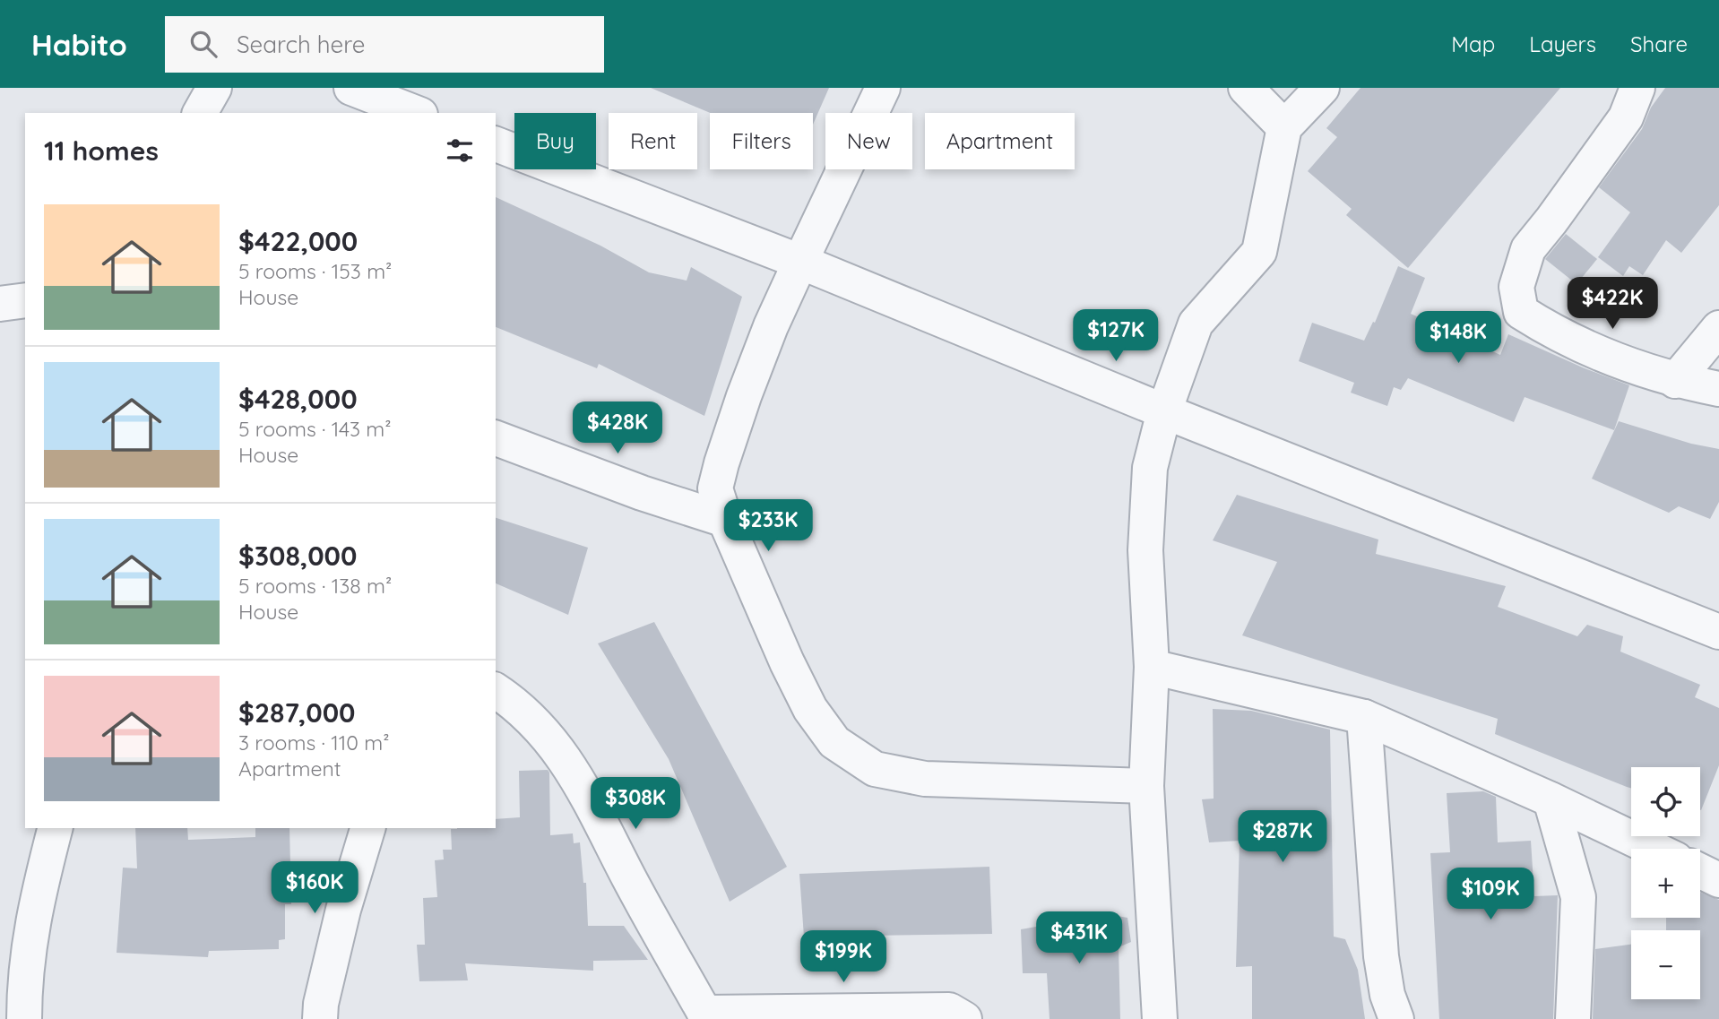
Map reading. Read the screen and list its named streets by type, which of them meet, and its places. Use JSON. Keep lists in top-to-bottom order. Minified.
{"page":{"header":"Habito","search":"Search here","nav":["Map","Layers","Share"],"chip":["Buy","Rent","Filters","New","Apartment"],"heading":"11 homes","list":[{"name":"$422,000","note":"5 rooms · 153 m² · House"},{"name":"$428,000","note":"5 rooms · 143 m² · House"},{"name":"$308,000","note":"5 rooms · 138 m² · House"},{"name":"$287,000","note":"3 rooms · 110 m² · Apartment"}],"price":["$422K","$127K","$148K","$428K","$233K","$308K","$287K","$160K","$109K","$431K","$199K"],"map_buttons":["+","−"]}}
